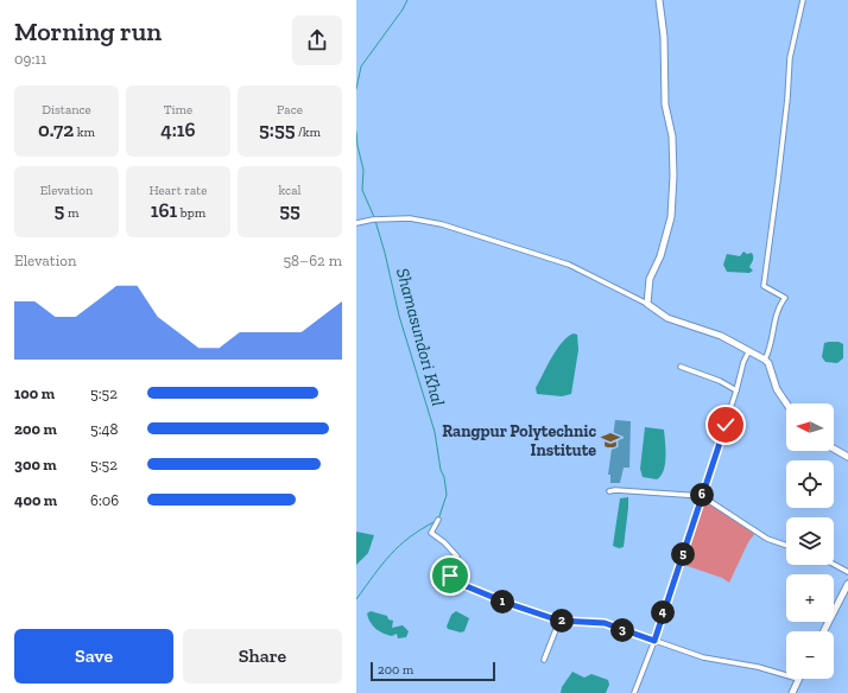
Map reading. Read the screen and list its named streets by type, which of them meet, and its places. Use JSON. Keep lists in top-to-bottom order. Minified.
{"water":["Shamasundori Khal"],"places":{"school or university":["Rangpur Polytechnic Institute"]},"scale_bar":"200 m","north":"left","page":{"heading":["Morning run","09:11"],"stats":[["Distance","0.72 km"],["Time","4:16"],["Pace","5:55 /km"],["Elevation","5 m"],["Heart rate","161 bpm"],["kcal","55"]],"chart":["Elevation","58–62 m"],"list":[{"name":"100 m","note":"5:52"},{"name":"200 m","note":"5:48"},{"name":"300 m","note":"5:52"},{"name":"400 m","note":"6:06"}],"map_buttons":["+","−"],"pins":["6","5","1","4","2","3"],"buttons":["Save","Share"],"scale":"200 m"}}
